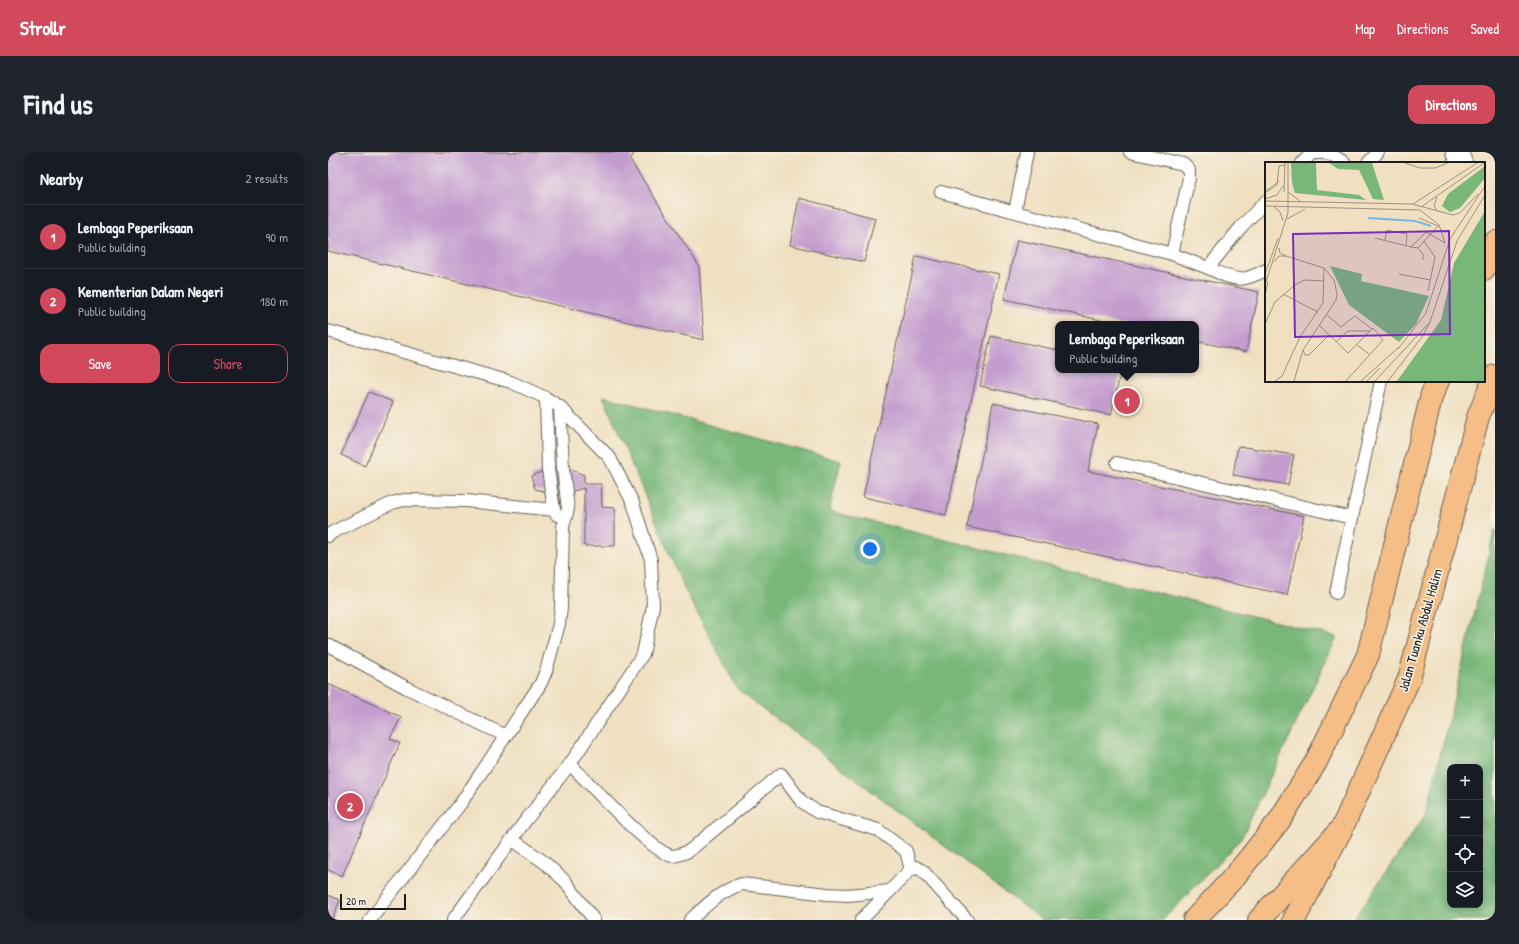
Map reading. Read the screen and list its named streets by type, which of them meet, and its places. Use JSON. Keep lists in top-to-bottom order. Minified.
{"streets":{"main road":["Jalan Tuanku Abdul Halim"]},"scale_bar":"20 m","page":{"header":"Strollr","nav":["Map","Directions","Saved"],"title":"Find us","buttons":["Directions",["Save","Share"]],"heading":["Nearby","2 results"],"list":[{"mark":"1","name":"Lembaga Peperiksaan","note":"Public building","value":"90 m"},{"mark":"2","name":"Kementerian Dalam Negeri","note":"Public building","value":"180 m"}],"popup":["Lembaga Peperiksaan","Public building"],"pins":["1","2"],"map_buttons":["+","−"],"scale":"20 m"}}
